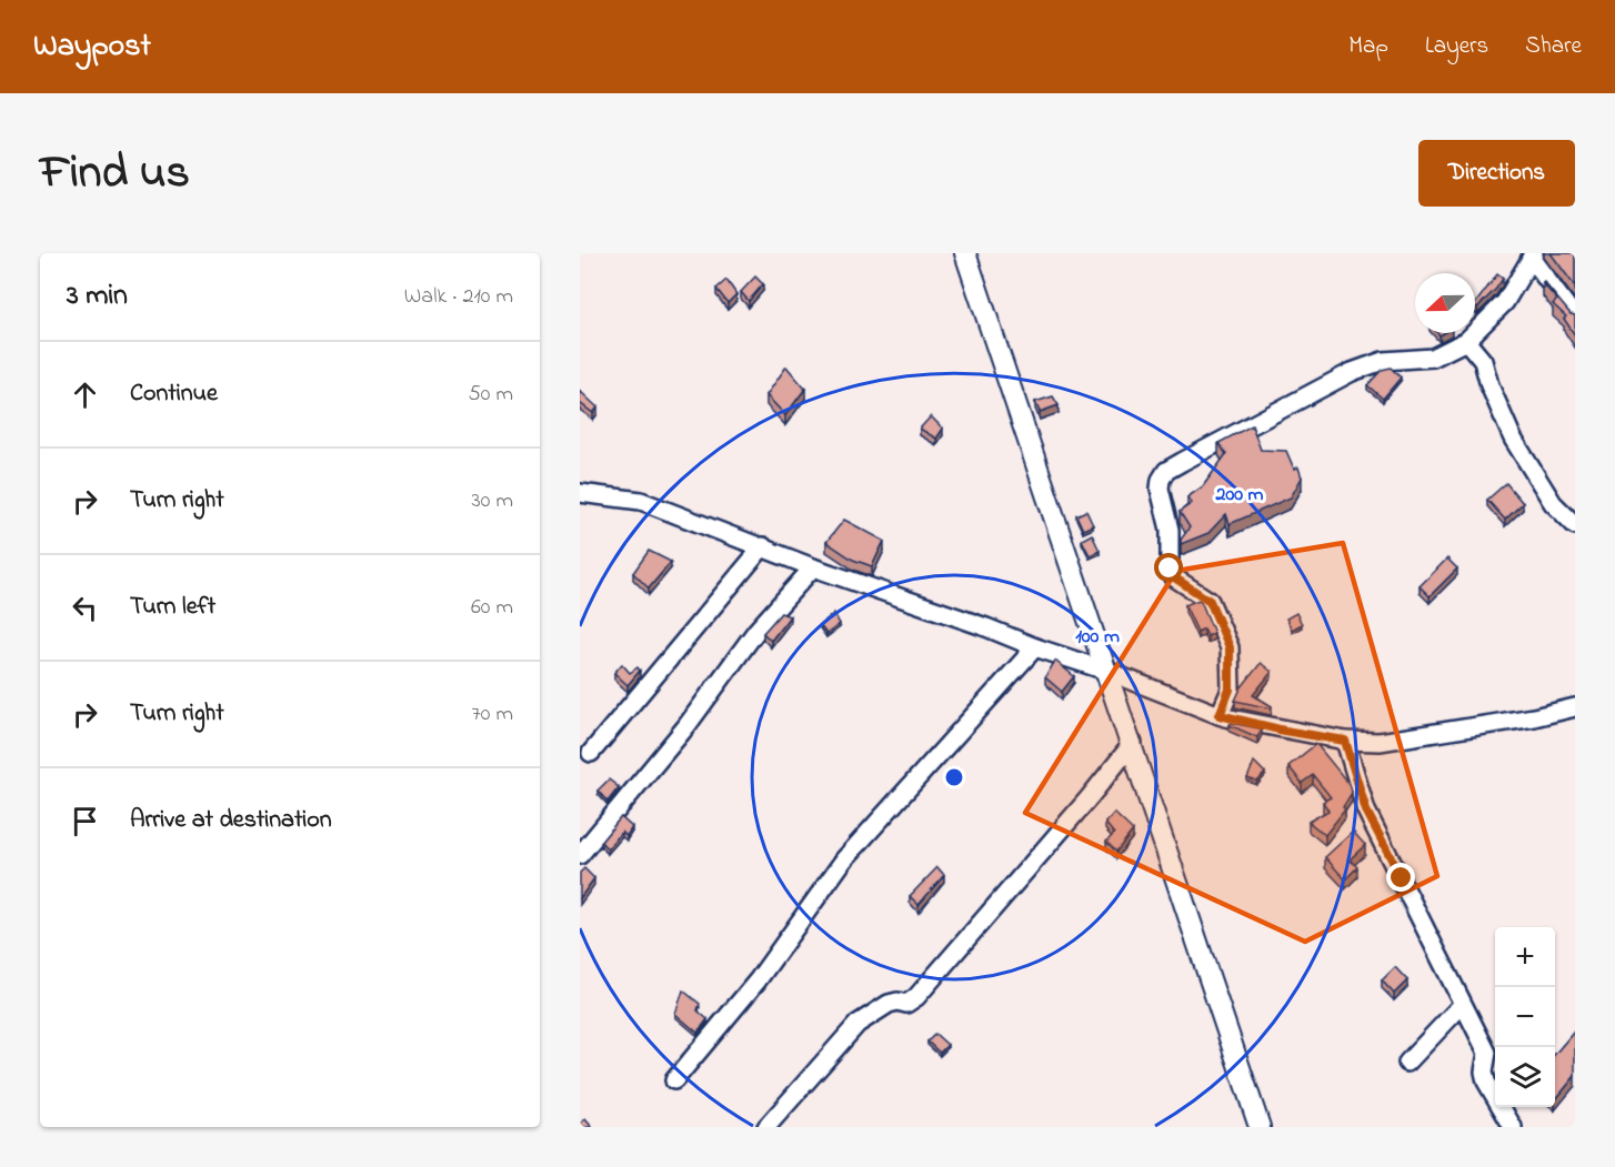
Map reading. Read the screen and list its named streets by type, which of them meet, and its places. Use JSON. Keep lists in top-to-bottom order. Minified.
{"north":"left","page":{"header":"Waypost","nav":["Map","Layers","Share"],"title":"Find us","buttons":"Directions","heading":["3 min","Walk · 210 m"],"list":[["Continue","50 m"],["Turn right","30 m"],["Turn left","60 m"],["Turn right","70 m"],"Arrive at destination"],"map_buttons":["+","−"]},"rings":["200 m","100 m"]}
